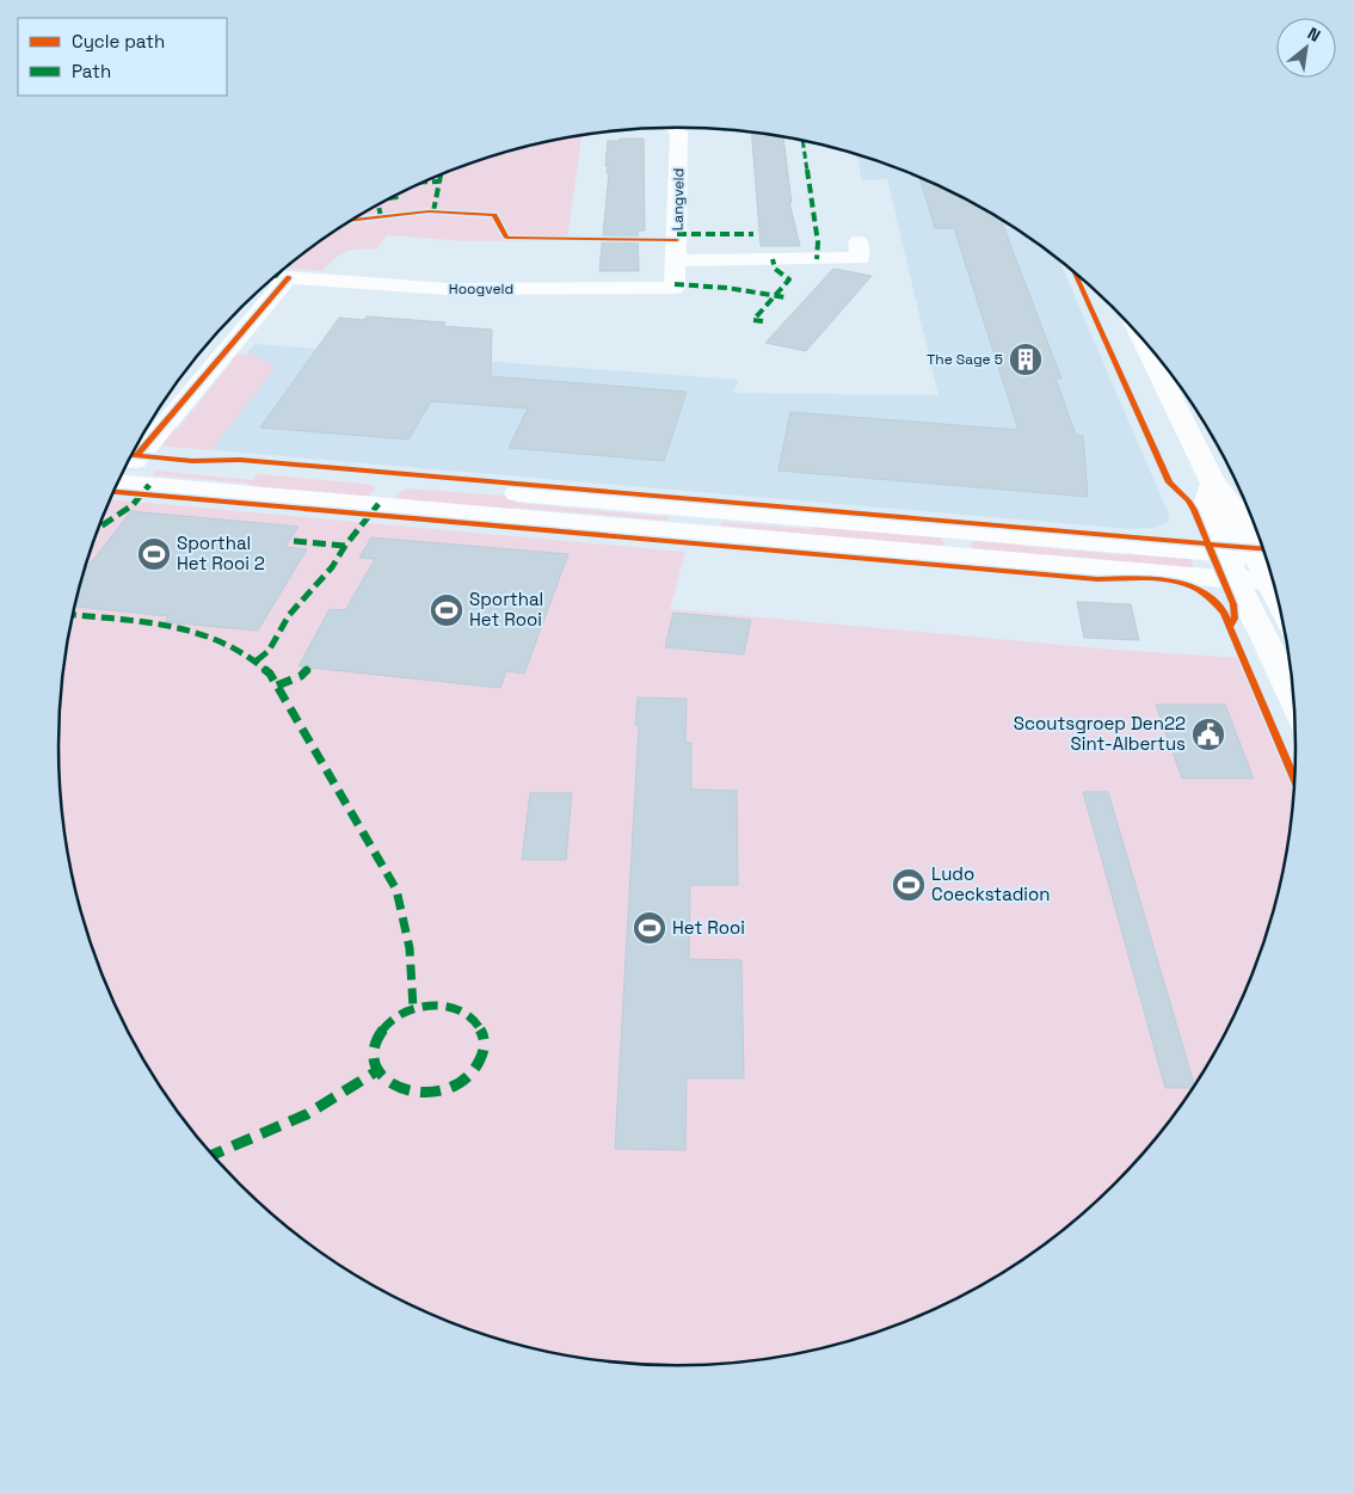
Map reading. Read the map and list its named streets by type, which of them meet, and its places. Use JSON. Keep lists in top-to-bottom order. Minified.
{"streets":{"street":["Langveld","Hoogveld"]},"crossings":[["Langveld","Hoogveld"]],"places":{"building":["The Sage 5"],"sports":["Sporthal Het Rooi 2","Sporthal Het Rooi","Ludo Coeckstadion","Het Rooi"],"public building":["Scoutsgroep Den22 Sint-Albertus"]},"legend":["Cycle path","Path"],"north":"top right"}
